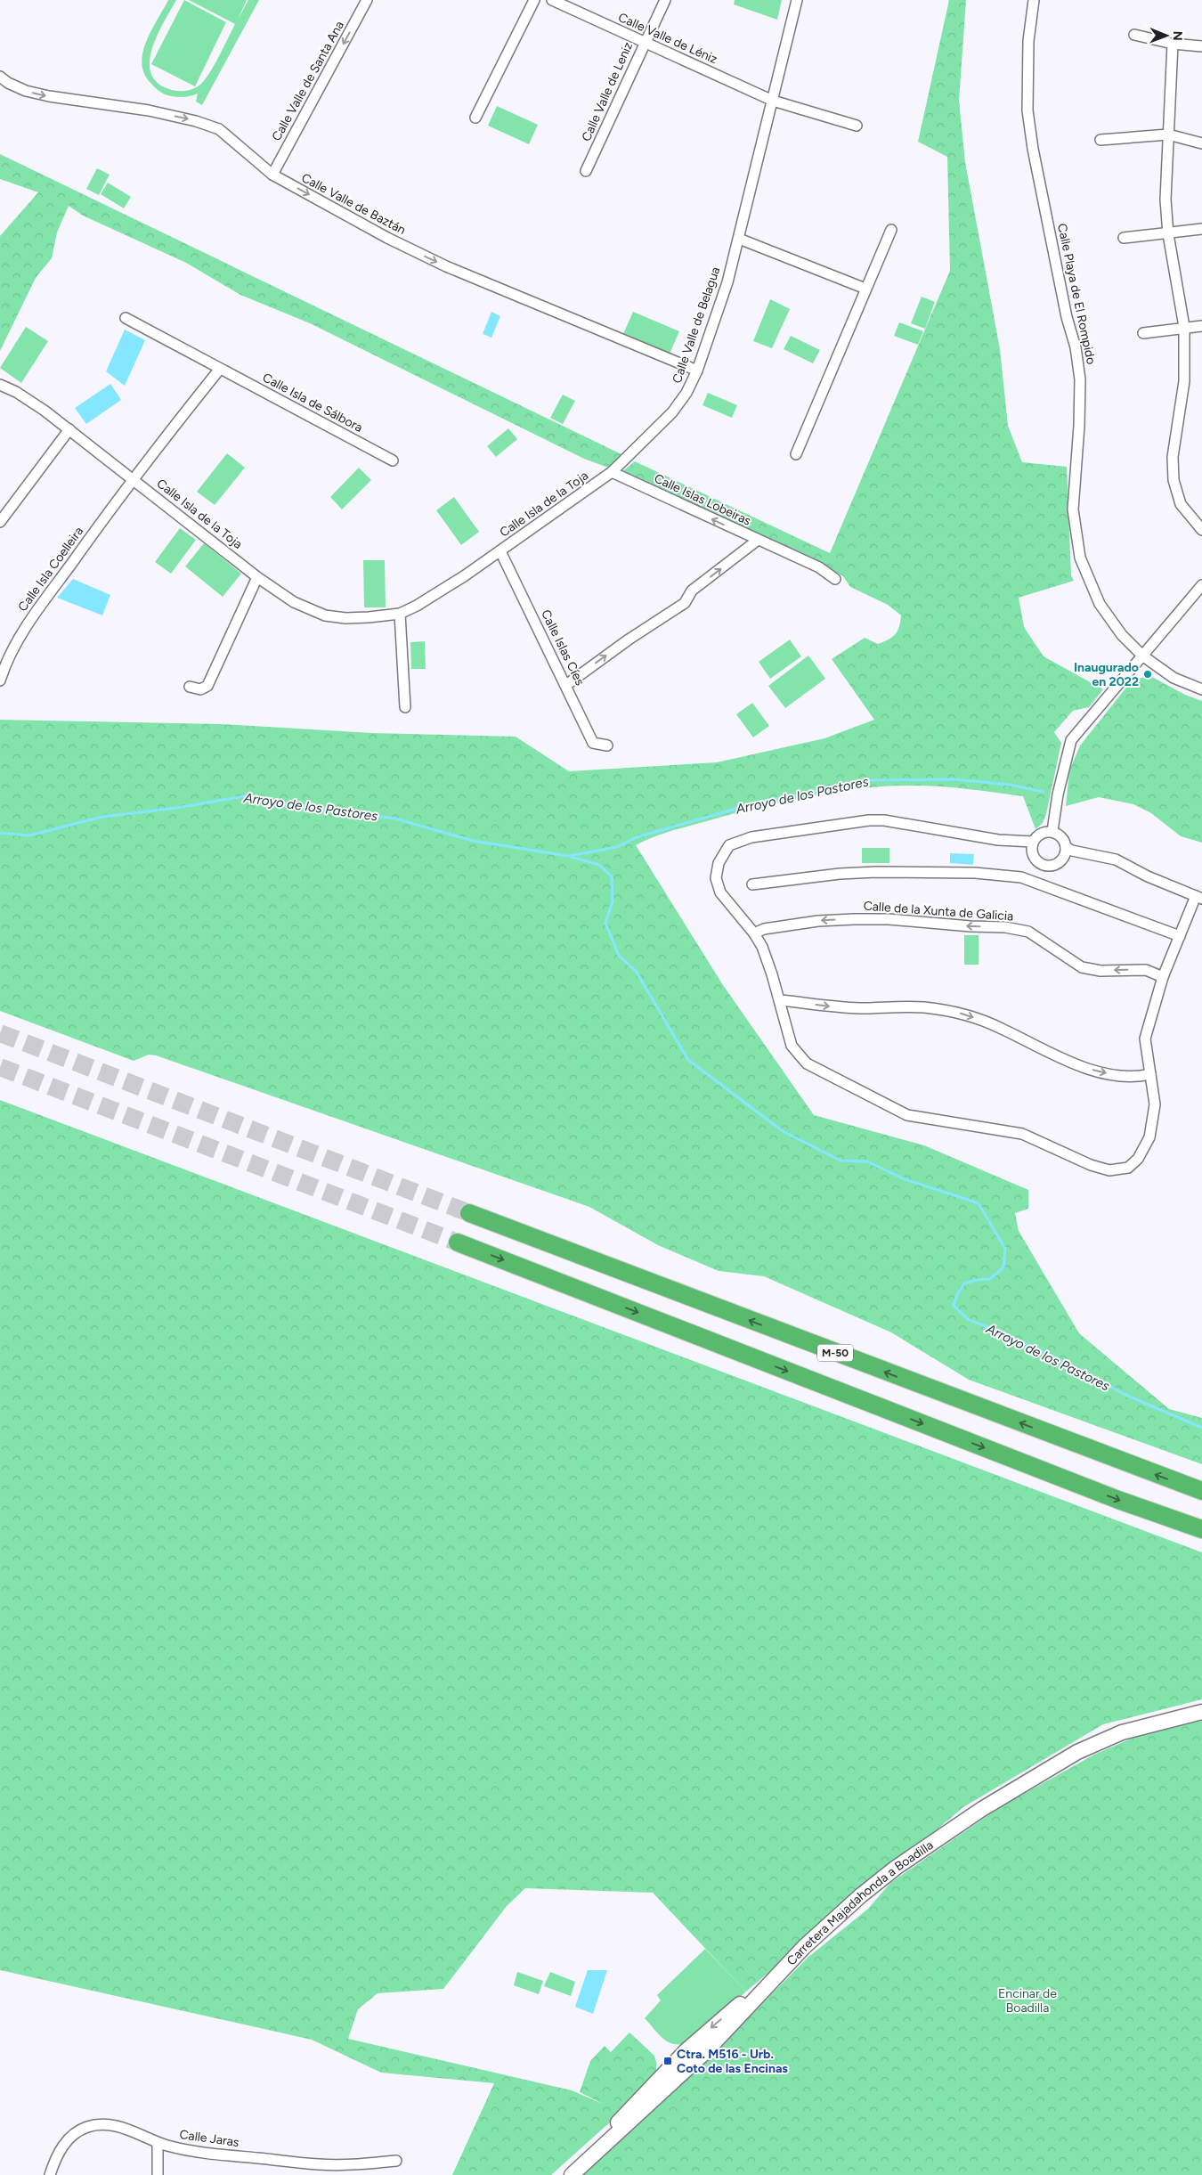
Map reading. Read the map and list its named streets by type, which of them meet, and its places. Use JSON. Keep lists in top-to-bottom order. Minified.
{"streets":{"highway":["M-50"],"street":["Calle Valle de Léniz","Calle Valle de Santa Ana","Calle Valle de Leniz","Calle Valle de Baztán","Calle Playa de El Rompido","Calle Valle de Belagua","Calle Isla de Sálbora","Calle Islas Lobeiras","Calle Isla de la Toja","Calle Isla Coelleira","Calle Islas Cíes","Calle de la Xunta de Galicia","Carretera Majadahonda a Boadilla","Calle Jaras"]},"crossings":[["Calle Valle de Léniz","Calle Valle de Leniz"],["Calle Valle de Léniz","Calle Valle de Belagua"],["Calle Valle de Santa Ana","Calle Valle de Baztán"],["Calle Valle de Baztán","Calle Valle de Belagua"],["Calle Valle de Belagua","Calle Islas Lobeiras"],["Calle Valle de Belagua","Calle Isla de la Toja"],["Calle Islas Lobeiras","Calle Isla de la Toja"],["Calle Islas Lobeiras","Calle Islas Cíes"],["Calle Isla de la Toja","Calle Isla Coelleira"],["Calle Isla de la Toja","Calle Islas Cíes"]],"one_way":["Calle Valle de Santa Ana","Calle Valle de Baztán"],"water":["Arroyo de los Pastores"],"parks":["Encinar de Boadilla"],"places":{"other":["Inaugurado en 2022"],"transit":["Ctra. M516 - Urb. Coto de las Encinas"]},"north":"right"}
